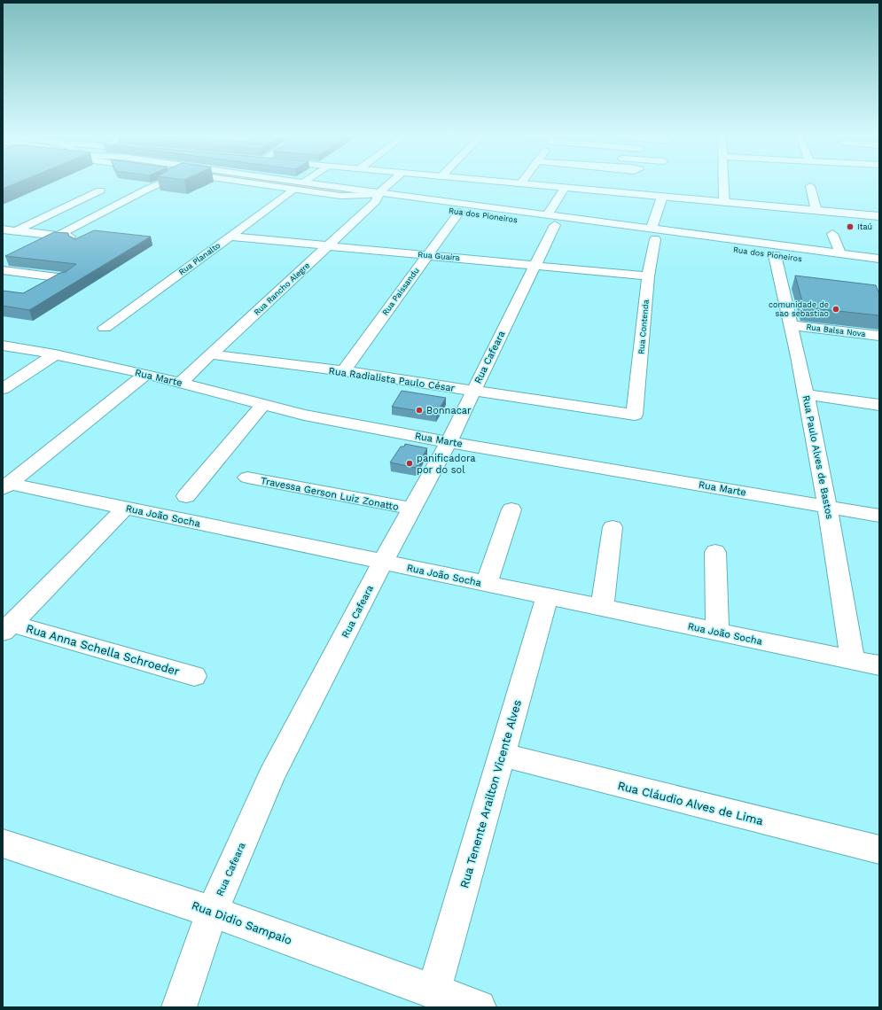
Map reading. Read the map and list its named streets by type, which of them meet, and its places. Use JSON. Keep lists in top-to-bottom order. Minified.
{"streets":{"street":["Rua dos Pioneiros","Rua Guaíra","Rua Planalto","Rua Rancho Alegre","Rua Paissandu","Rua Contenda","Rua Balsa Nova","Rua Cafeara","Rua Marte","Rua Radialista Paulo César","Rua Paulo Alves de Bastos","Travessa Gerson Luiz Zonatto","Rua João Socha","Rua Anna Schella Schroeder","Rua Tenente Arailton Vicente Alves","Rua Cláudio Alves de Lima","Rua Didio Sampaio"]},"crossings":[["Rua dos Pioneiros","Rua Planalto"],["Rua dos Pioneiros","Rua Rancho Alegre"],["Rua dos Pioneiros","Rua Paissandu"],["Rua dos Pioneiros","Rua Contenda"],["Rua dos Pioneiros","Rua Cafeara"],["Rua dos Pioneiros","Rua Paulo Alves de Bastos"],["Rua Guaíra","Rua Planalto"],["Rua Guaíra","Rua Rancho Alegre"],["Rua Guaíra","Rua Paissandu"],["Rua Guaíra","Rua Contenda"],["Rua Guaíra","Rua Cafeara"],["Rua Rancho Alegre","Rua Marte"],["Rua Rancho Alegre","Rua Radialista Paulo César"],["Rua Paissandu","Rua Radialista Paulo César"],["Rua Contenda","Rua Radialista Paulo César"],["Rua Balsa Nova","Rua Paulo Alves de Bastos"],["Rua Cafeara","Rua Marte"],["Rua Cafeara","Rua Radialista Paulo César"],["Rua Cafeara","Travessa Gerson Luiz Zonatto"],["Rua Cafeara","Rua João Socha"],["Rua Cafeara","Rua Didio Sampaio"],["Rua Marte","Rua Paulo Alves de Bastos"],["Rua Paulo Alves de Bastos","Rua João Socha"],["Rua João Socha","Rua Tenente Arailton Vicente Alves"],["Rua Tenente Arailton Vicente Alves","Rua Cláudio Alves de Lima"],["Rua Tenente Arailton Vicente Alves","Rua Didio Sampaio"]],"places":["Itaú","comunidade de sao sebastiao","Bonnacar","panificadora por do sol"]}
